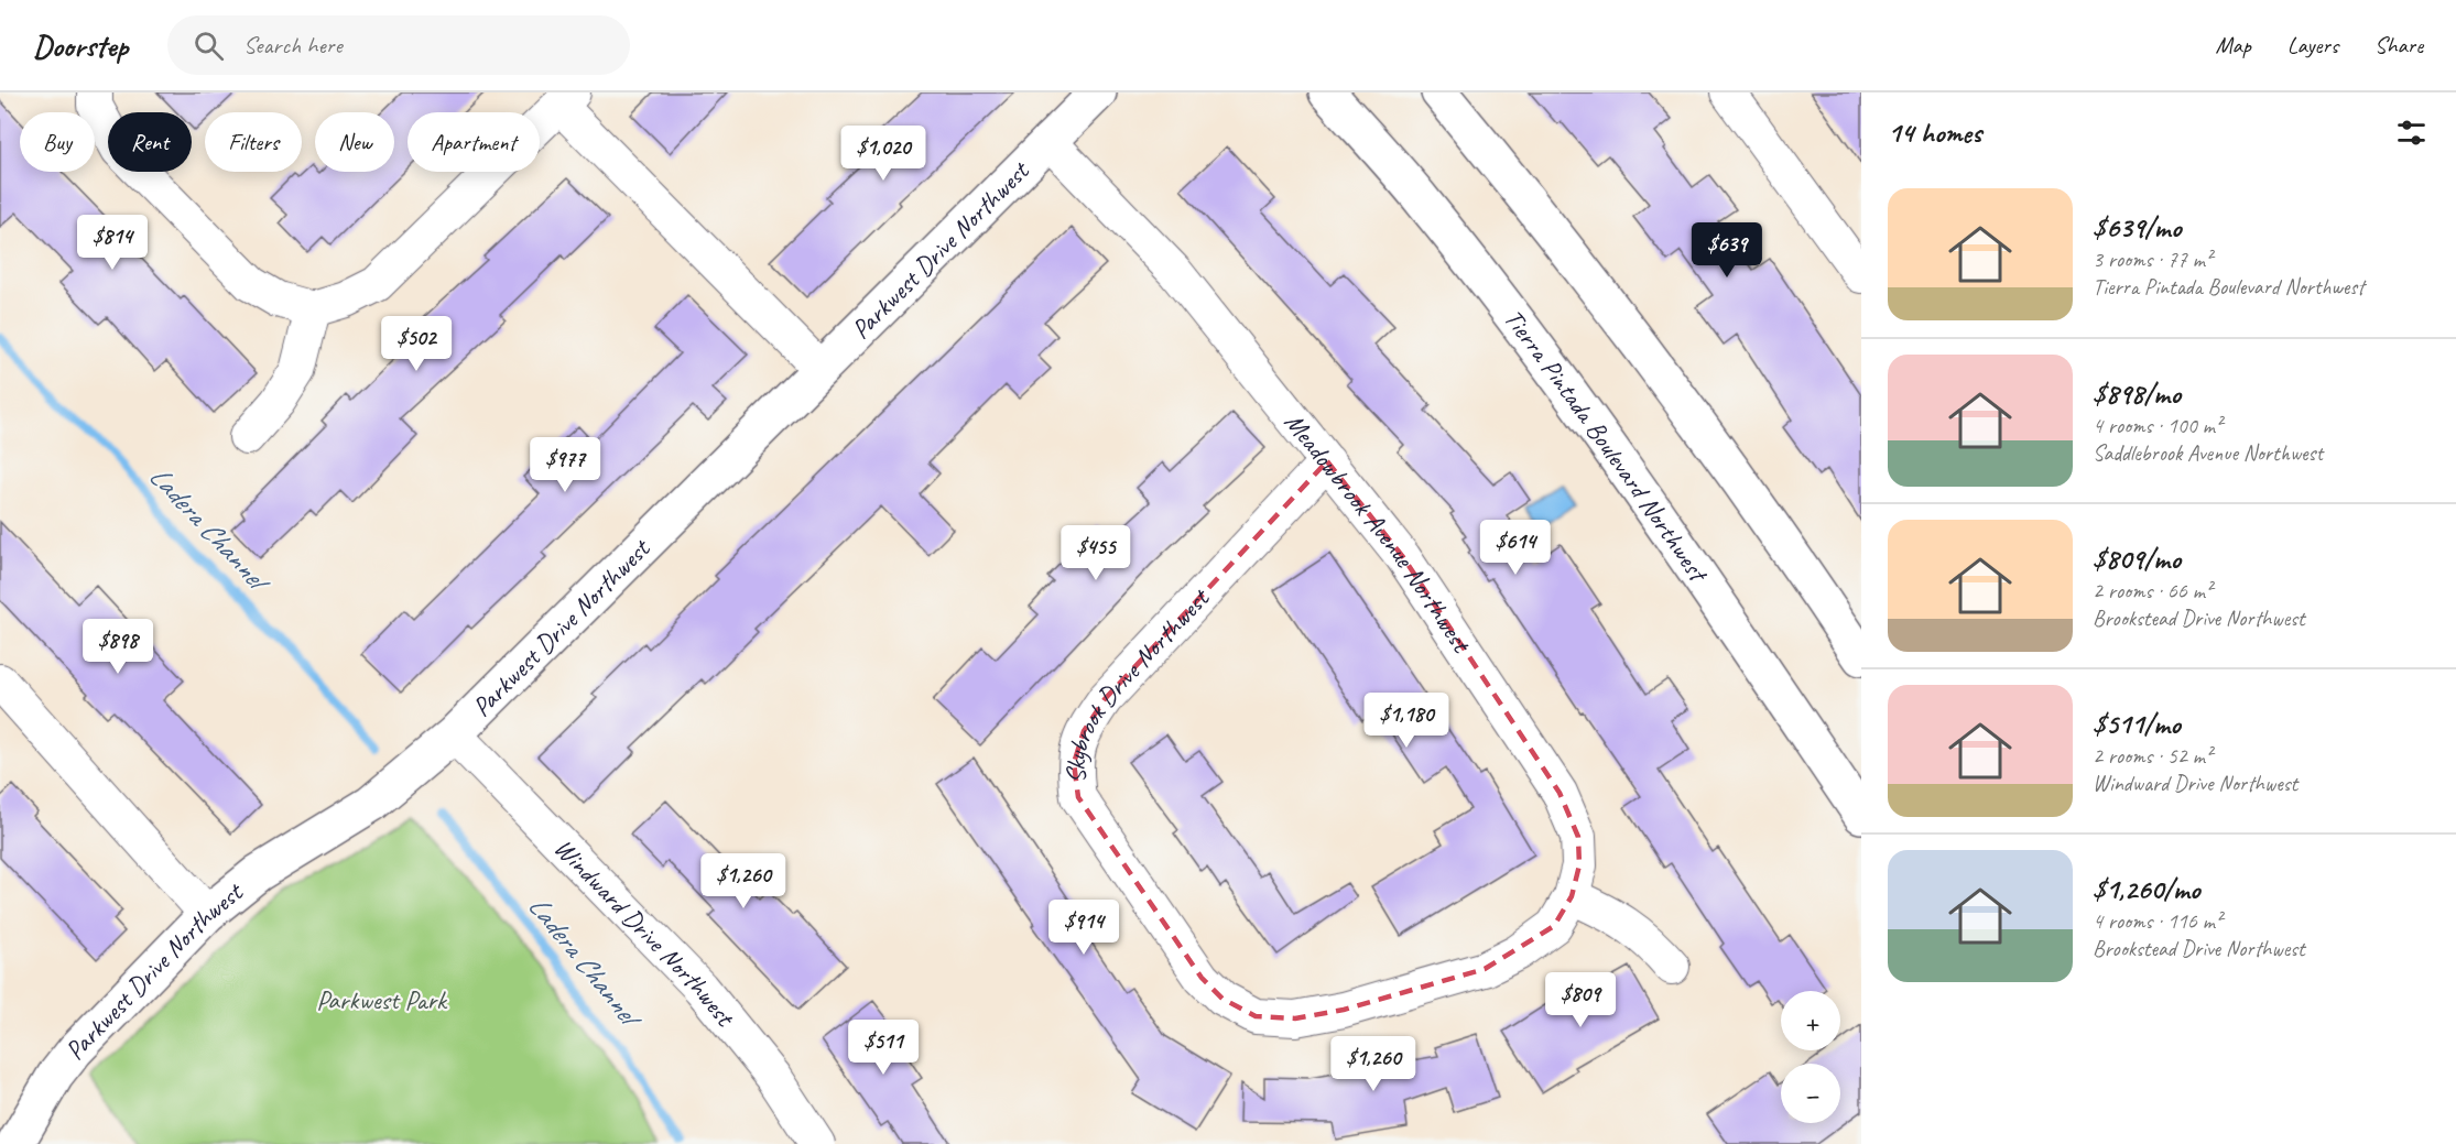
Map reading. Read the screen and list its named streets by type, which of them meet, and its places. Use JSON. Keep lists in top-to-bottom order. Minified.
{"streets":{"main road":["Parkwest Drive Northwest","Tierra Pintada Boulevard Northwest"],"street":["Meadowbrook Avenue Northwest","Skybrook Drive Northwest","Windward Drive Northwest"]},"crossings":[["Parkwest Drive Northwest","Meadowbrook Avenue Northwest"],["Parkwest Drive Northwest","Windward Drive Northwest"],["Meadowbrook Avenue Northwest","Skybrook Drive Northwest"]],"water":["Ladera Channel"],"parks":["Parkwest Park"],"page":{"header":"Doorstep","search":"Search here","nav":["Map","Layers","Share"],"heading":"14 homes","chip":["Buy","Rent","Filters","New","Apartment"],"price":["$1,020","$814","$639","$502","$977","$614","$455","$898","$1,180","$1,260","$914","$809","$511","$1,260"],"list":[{"name":"$639/mo","note":"3 rooms · 77 m² · Tierra Pintada Boulevard Northwest"},{"name":"$898/mo","note":"4 rooms · 100 m² · Saddlebrook Avenue Northwest"},{"name":"$809/mo","note":"2 rooms · 66 m² · Brookstead Drive Northwest"},{"name":"$511/mo","note":"2 rooms · 52 m² · Windward Drive Northwest"},{"name":"$1,260/mo","note":"4 rooms · 116 m² · Brookstead Drive Northwest"}],"map_buttons":["+","−"]}}
